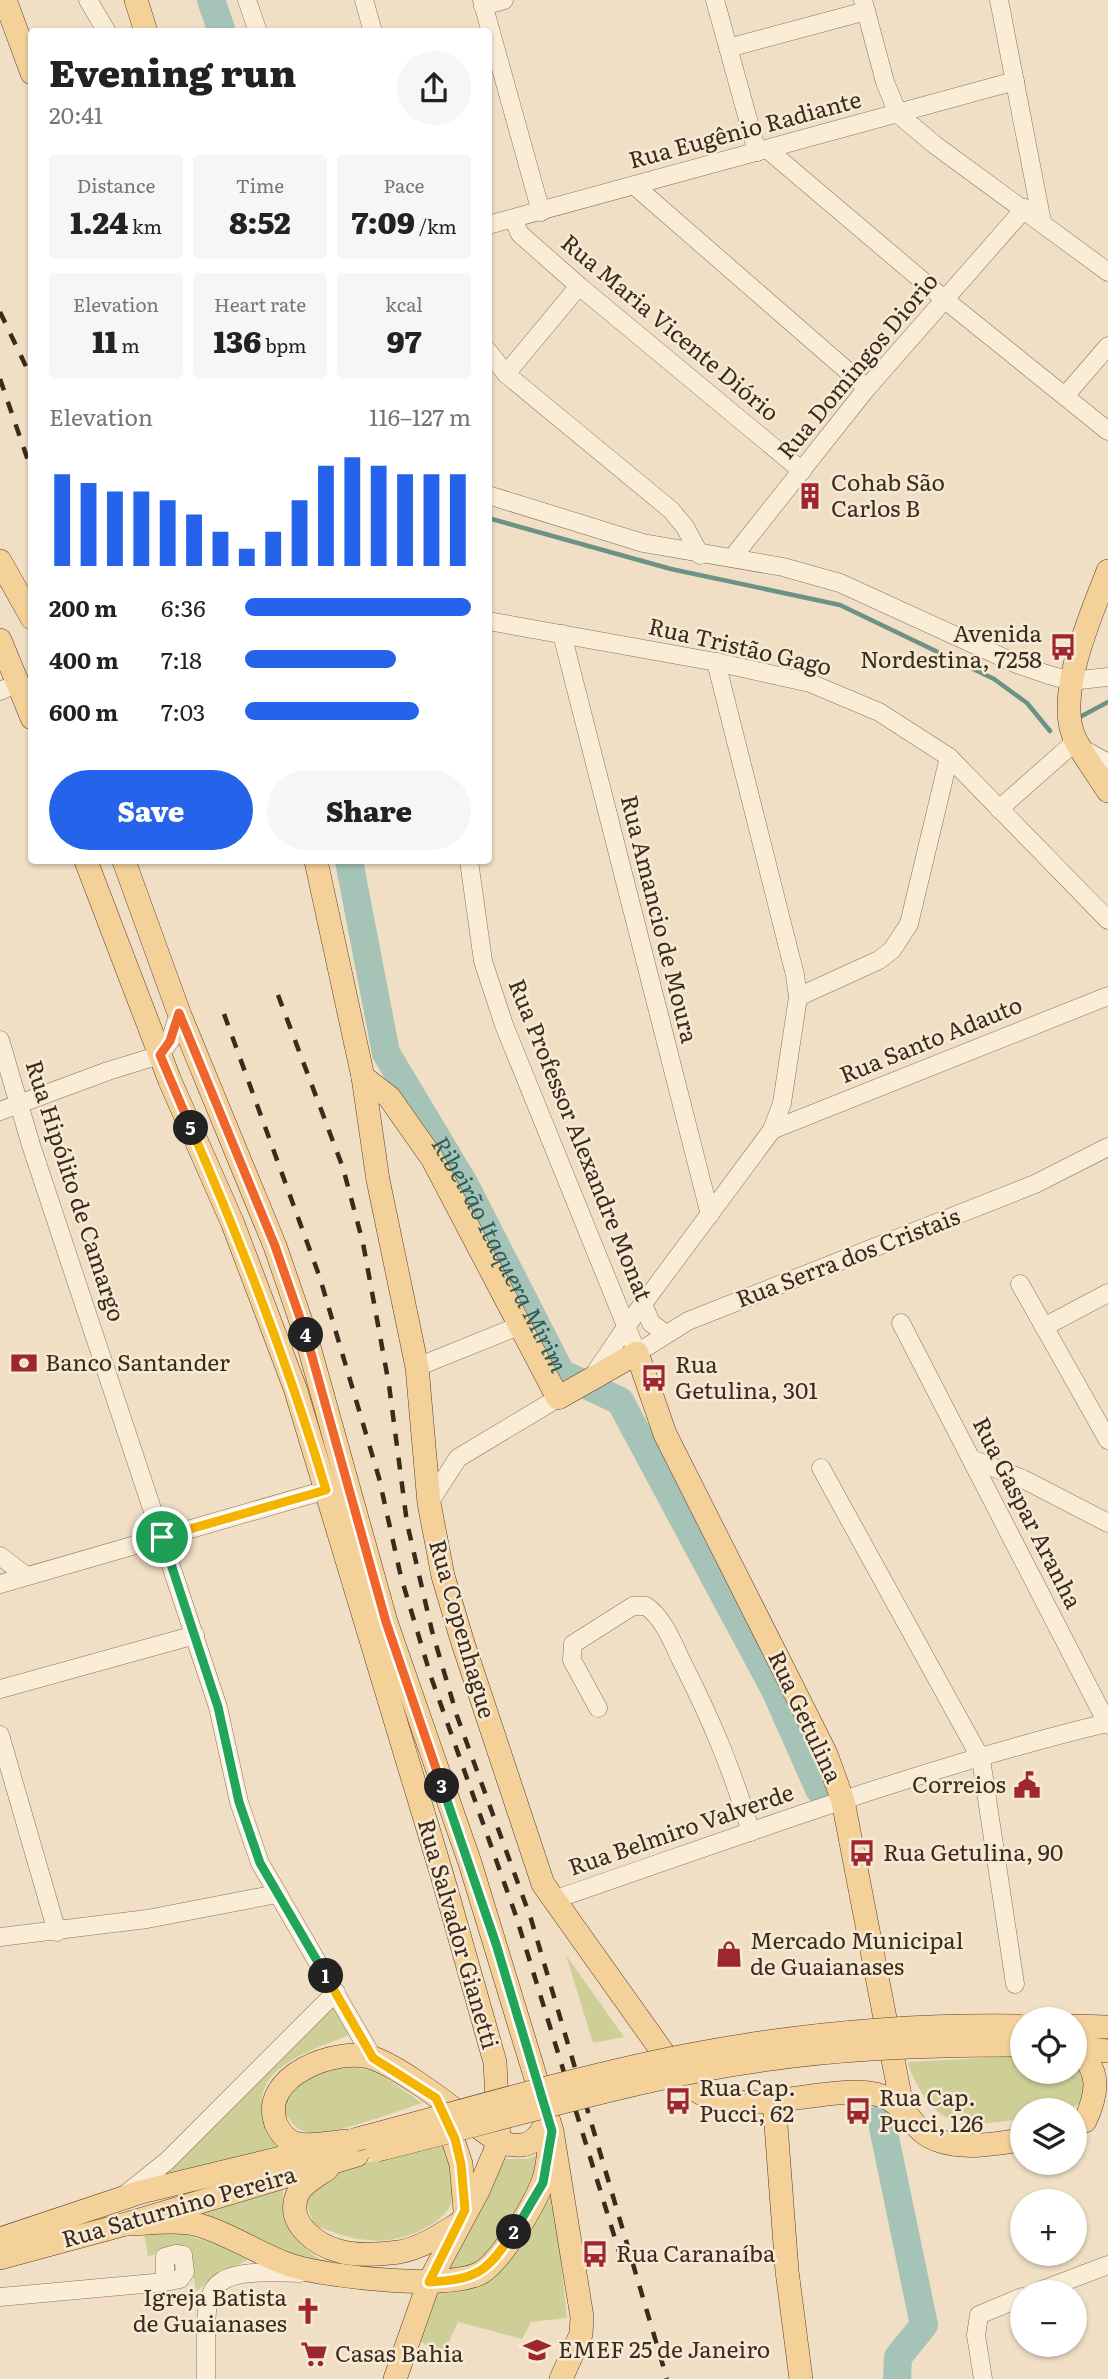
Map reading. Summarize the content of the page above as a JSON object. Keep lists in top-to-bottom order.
{
  "streets": {
    "main road": [
      "Rua Serra dos Cristais",
      "Rua Copenhague",
      "Rua Getulina",
      "Rua Salvador Gianetti",
      "Rua Saturnino Pereira"
    ],
    "street": [
      "Rua Eugênio Radiante",
      "Rua Maria Vicente Diório",
      "Rua Domingos Diorio",
      "Rua Tristão Gago",
      "Rua Amancio de Moura",
      "Rua Santo Adauto",
      "Rua Professor Alexandre Monat",
      "Rua Hipólito de Camargo",
      "Rua Gaspar Aranha",
      "Rua Belmiro Valverde"
    ]
  },
  "crossings": [
    ["Rua Eugênio Radiante", "Rua Maria Vicente Diório"],
    ["Rua Maria Vicente Diório", "Rua Domingos Diorio"],
    ["Rua Tristão Gago", "Rua Amancio de Moura"],
    ["Rua Professor Alexandre Monat", "Rua Serra dos Cristais"],
    ["Rua Professor Alexandre Monat", "Rua Getulina"],
    ["Rua Hipólito de Camargo", "Rua Saturnino Pereira"],
    ["Rua Serra dos Cristais", "Rua Getulina"],
    ["Rua Gaspar Aranha", "Rua Belmiro Valverde"],
    ["Rua Copenhague", "Rua Belmiro Valverde"],
    ["Rua Getulina", "Rua Belmiro Valverde"]
  ],
  "water": ["Ribeirão Itaquera Mirim"],
  "places": {
    "building": ["Cohab São Carlos B"],
    "bus stop": [
      "Avenida Nordestina, 7258",
      "Rua Getulina, 301",
      "Rua Getulina, 90",
      "Rua Cap. Pucci, 62",
      "Rua Cap. Pucci, 126",
      "Rua Caranaíba"
    ],
    "bank": ["Banco Santander"],
    "public building": ["Correios"],
    "shop": ["Mercado Municipal de Guaianases"],
    "church": ["Igreja Batista de Guaianases"],
    "school or university": ["EMEF 25 de Janeiro"],
    "supermarket": ["Casas Bahia"]
  },
  "page": {
    "heading": ["Evening run", "20:41"],
    "stats": [
      ["Distance", "1.24 km"],
      ["Time", "8:52"],
      ["Pace", "7:09 /km"],
      ["Elevation", "11 m"],
      ["Heart rate", "136 bpm"],
      ["kcal", "97"]
    ],
    "chart": ["Elevation", "116–127 m"],
    "list": [
      {
        "name": "200 m",
        "note": "6:36"
      },
      {
        "name": "400 m",
        "note": "7:18"
      },
      {
        "name": "600 m",
        "note": "7:03"
      }
    ],
    "buttons": ["Save", "Share"],
    "pins": [
      "5",
      "4",
      "3",
      "1",
      "2"
    ],
    "map_buttons": ["+", "−"]
  }
}
